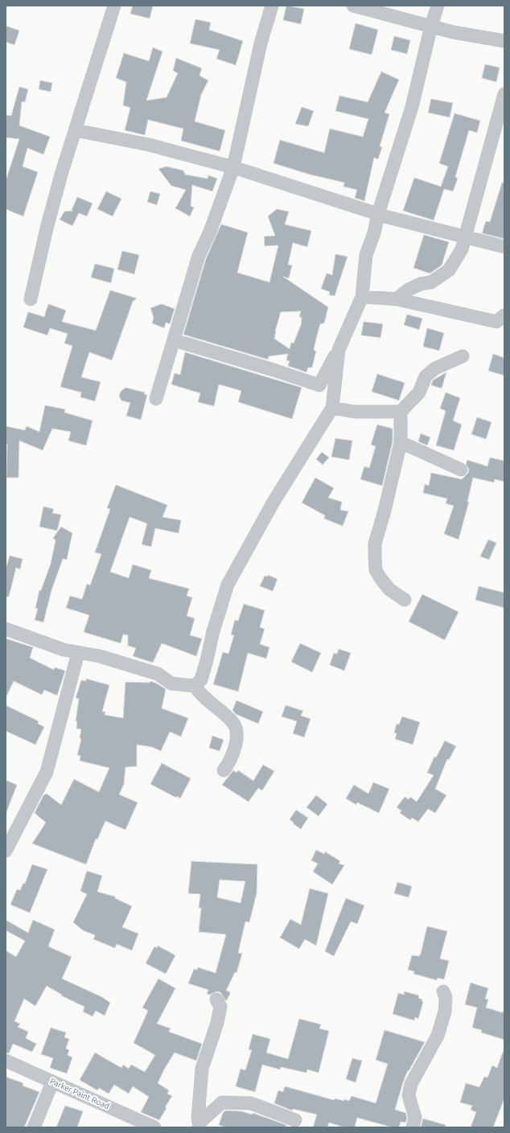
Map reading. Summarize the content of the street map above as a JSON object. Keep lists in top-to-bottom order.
{
  "streets": {
    "street": ["Parker Paint Road"]
  }
}
